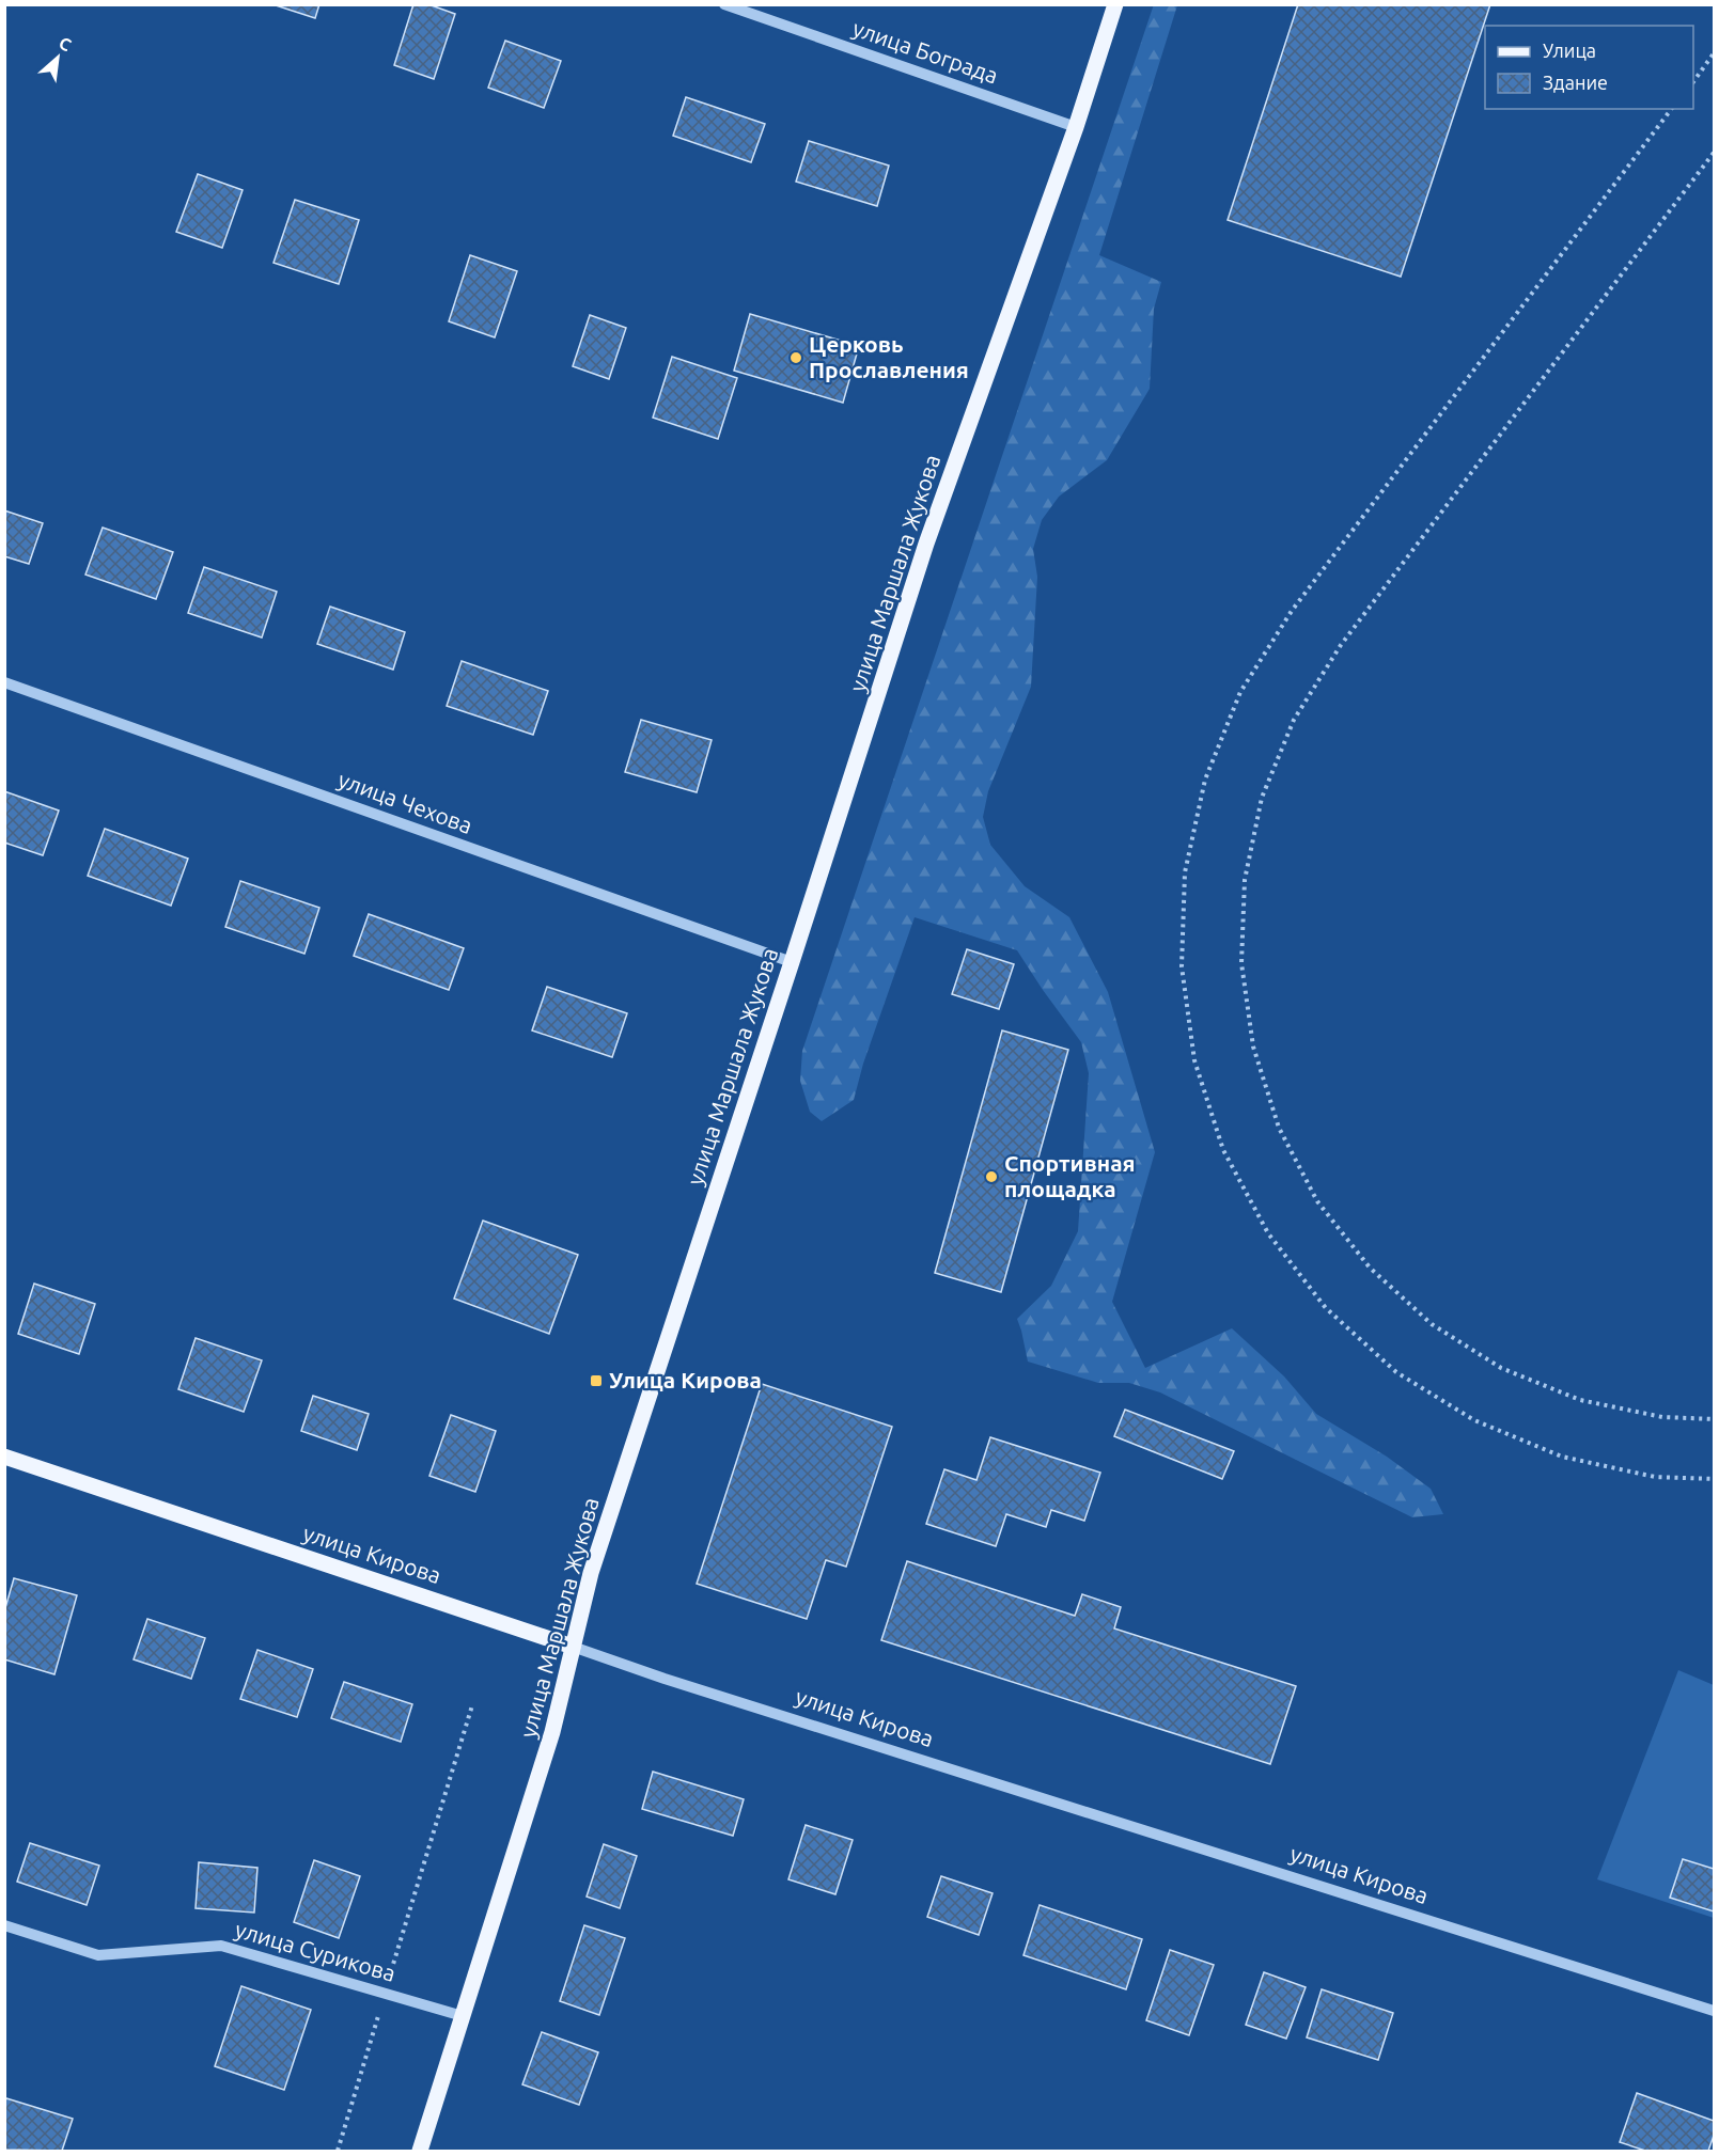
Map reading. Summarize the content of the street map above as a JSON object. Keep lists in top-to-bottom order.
{
  "streets": {
    "main road": ["улица Маршала Жукова", "улица Кирова"],
    "street": ["улица Бограда", "улица Чехова", "улица Сурикова"]
  },
  "crossings": [
    ["улица Бограда", "улица Маршала Жукова"],
    ["улица Маршала Жукова", "улица Чехова"],
    ["улица Маршала Жукова", "улица Кирова"],
    ["улица Маршала Жукова", "улица Сурикова"]
  ],
  "places": {
    "other": ["Церковь Прославления", "Спортивная площадка"],
    "transit": ["Улица Кирова"]
  },
  "legend": ["Улица", "Здание"],
  "north": "top right"
}
